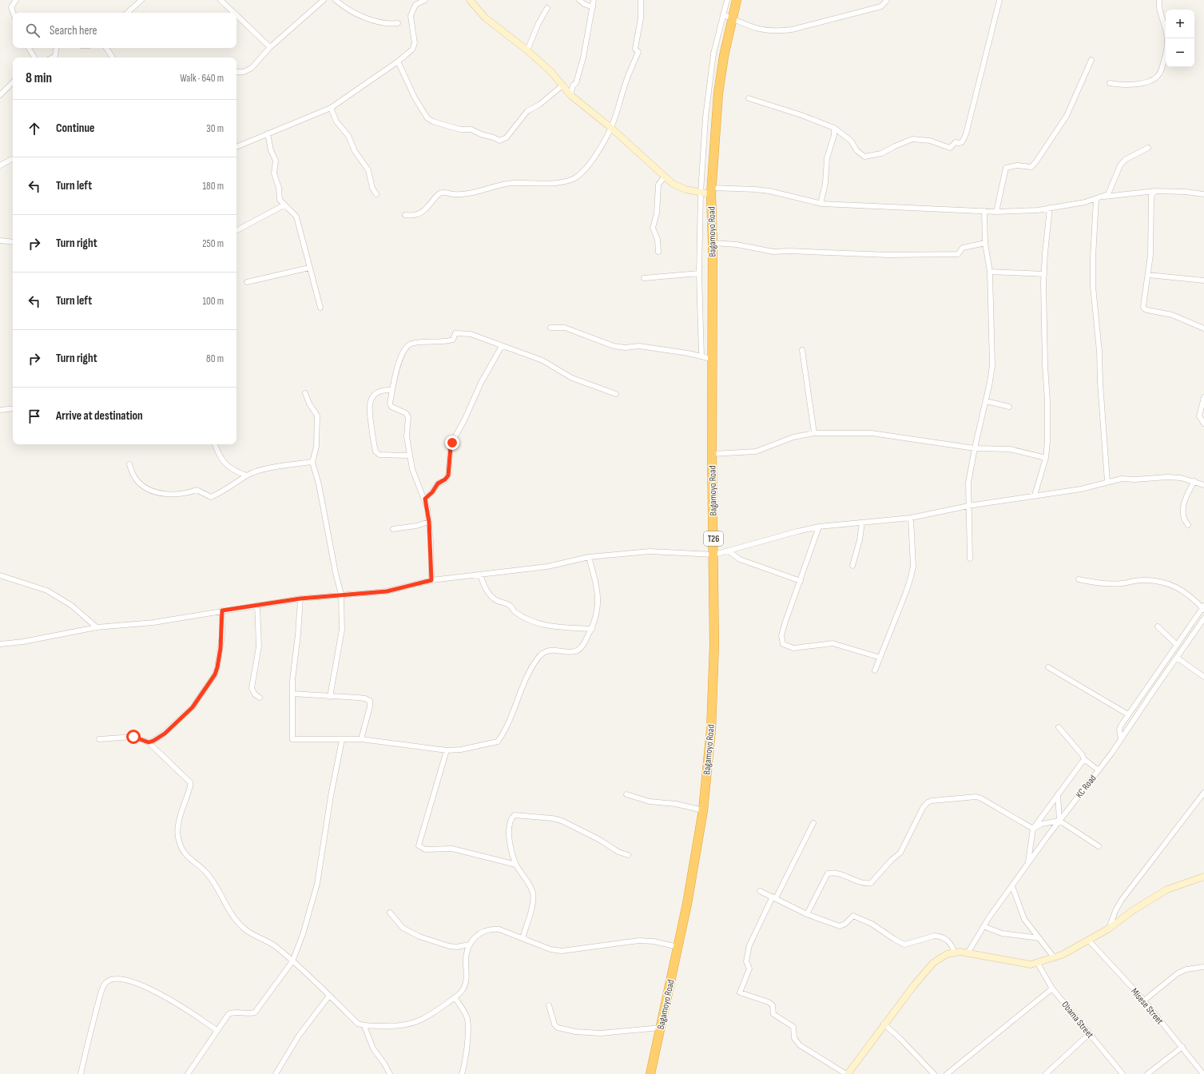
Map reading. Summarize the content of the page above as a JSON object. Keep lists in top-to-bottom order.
{
  "streets": {
    "highway": ["Bagamoyo Road", "T26"],
    "street": ["KC Road", "Misese Street", "Obama Street"]
  },
  "page": {
    "map_buttons": ["+", "−"],
    "search": "Search here",
    "heading": ["8 min", "Walk · 640 m"],
    "list": [
      ["Continue", "30 m"],
      ["Turn left", "180 m"],
      ["Turn right", "250 m"],
      ["Turn left", "100 m"],
      ["Turn right", "80 m"],
      "Arrive at destination"
    ]
  }
}
